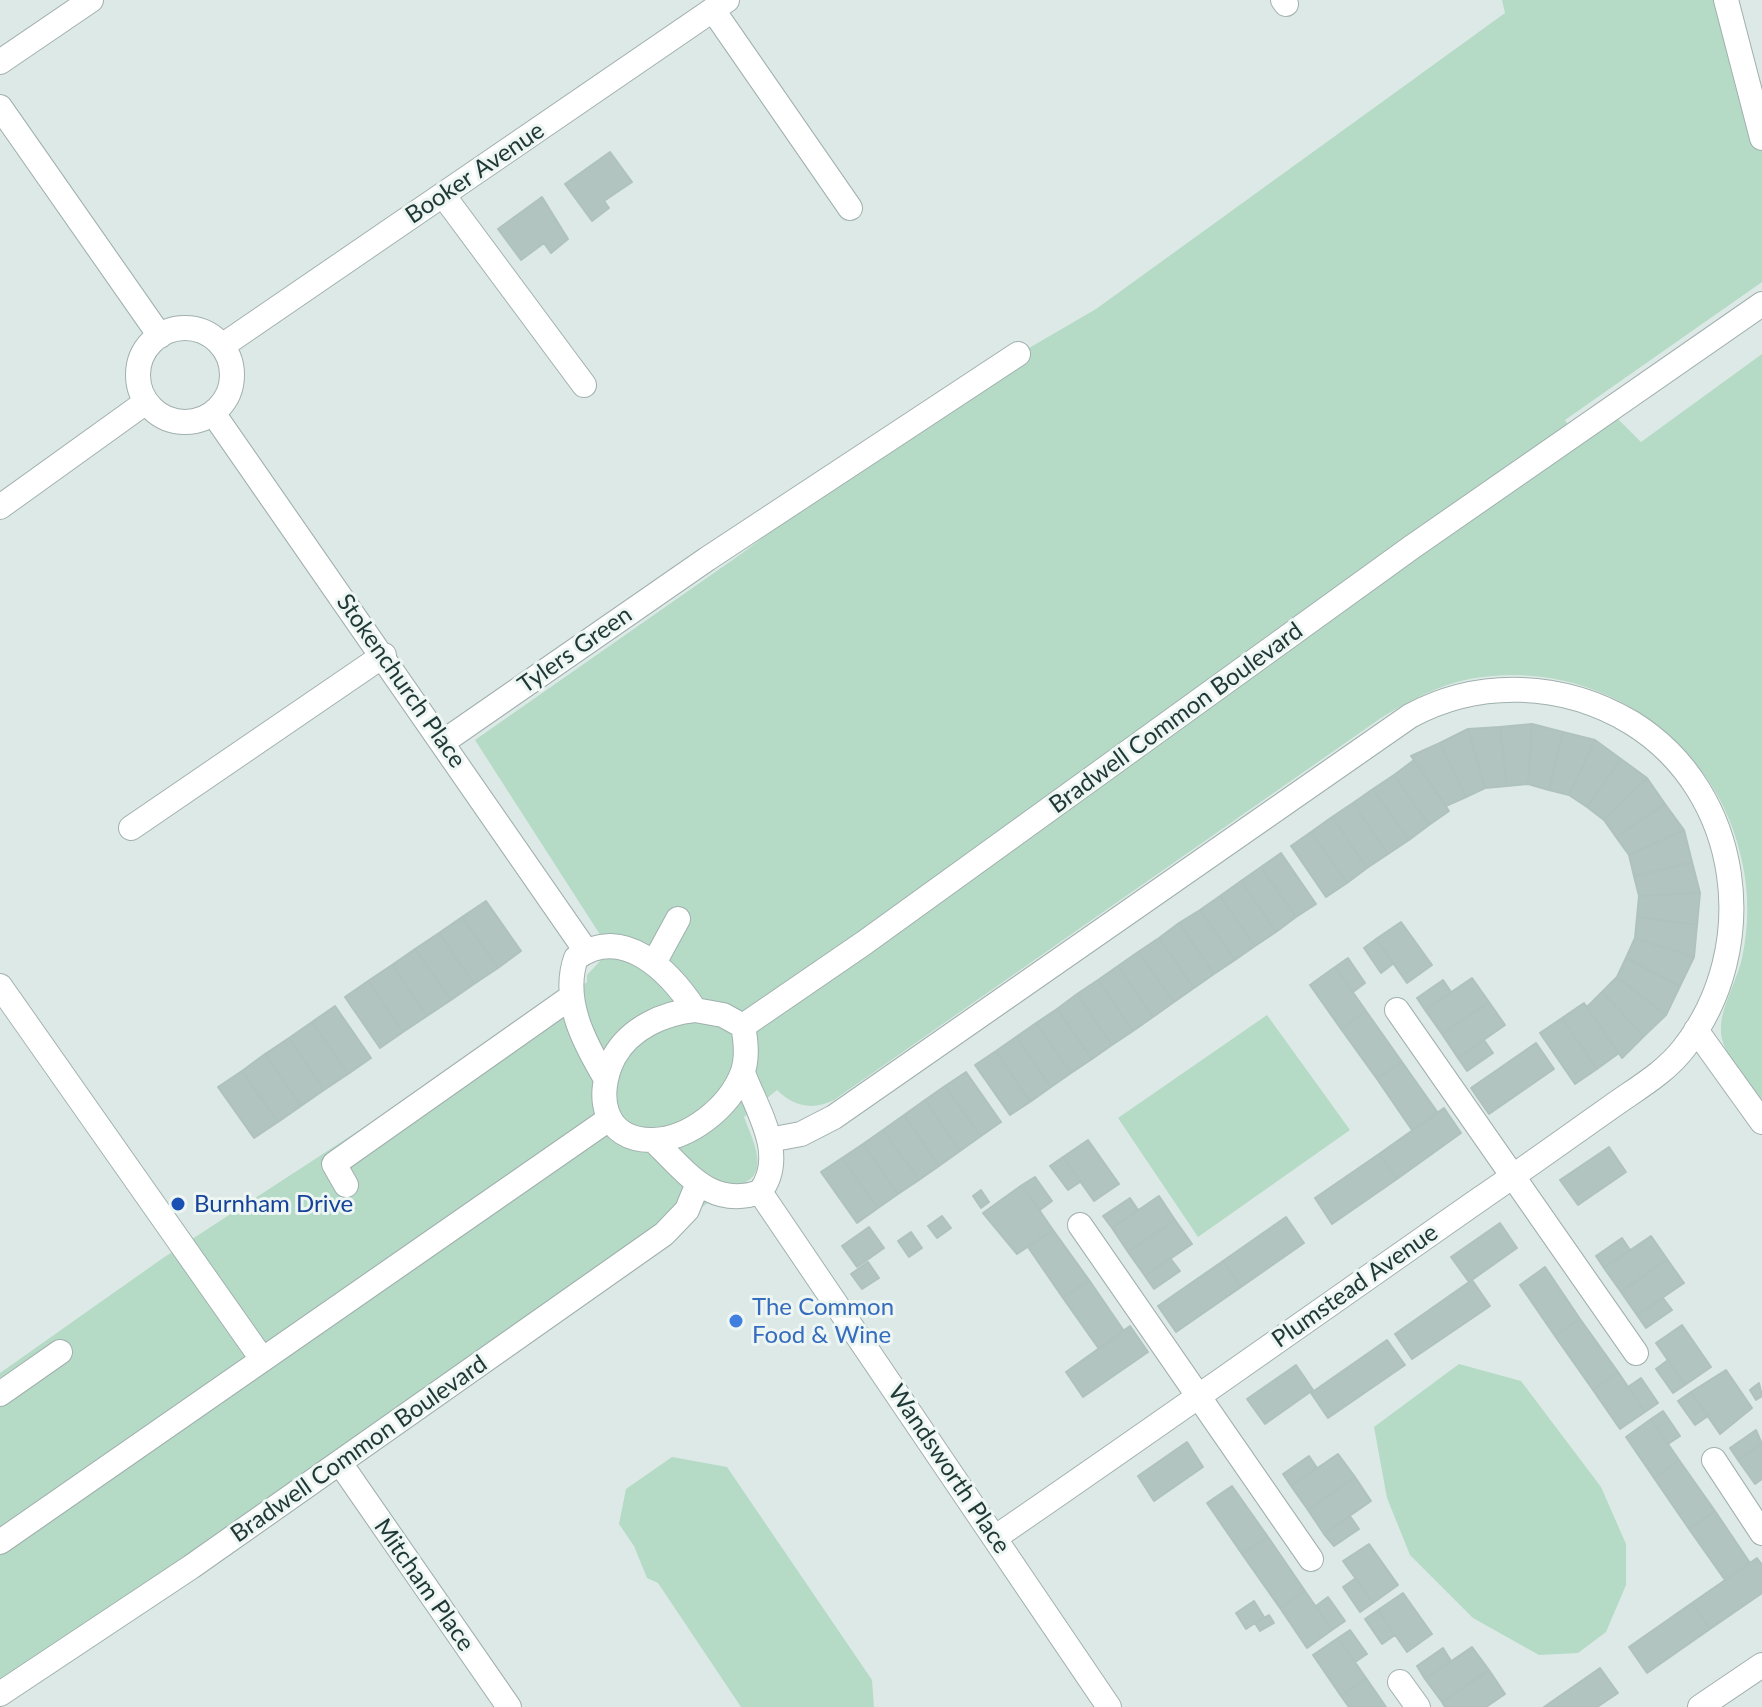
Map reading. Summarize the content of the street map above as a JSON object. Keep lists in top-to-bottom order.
{
  "streets": {
    "street": [
      "Booker Avenue",
      "Tylers Green",
      "Stokenchurch Place",
      "Bradwell Common Boulevard",
      "Plumstead Avenue",
      "Wandsworth Place",
      "Mitcham Place"
    ]
  },
  "crossings": [
    ["Booker Avenue", "Stokenchurch Place"],
    ["Tylers Green", "Stokenchurch Place"],
    ["Bradwell Common Boulevard", "Mitcham Place"],
    ["Plumstead Avenue", "Wandsworth Place"]
  ],
  "places": ["Burnham Drive", "The Common Food & Wine"]
}
